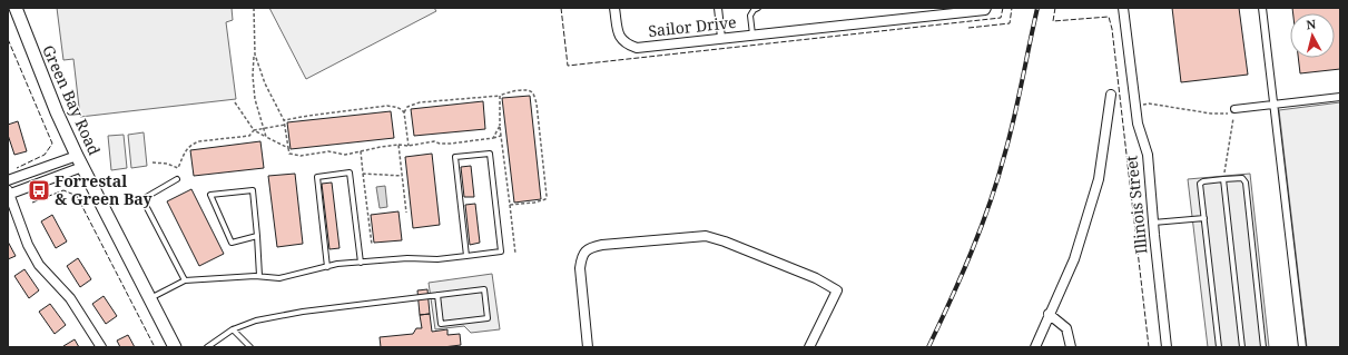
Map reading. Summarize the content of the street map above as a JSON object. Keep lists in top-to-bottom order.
{
  "streets": {
    "main road": ["Green Bay Road"],
    "street": ["Sailor Drive", "Illinois Street"]
  },
  "places": {
    "bus stop": ["Forrestal & Green Bay"]
  },
  "north": "top"
}
